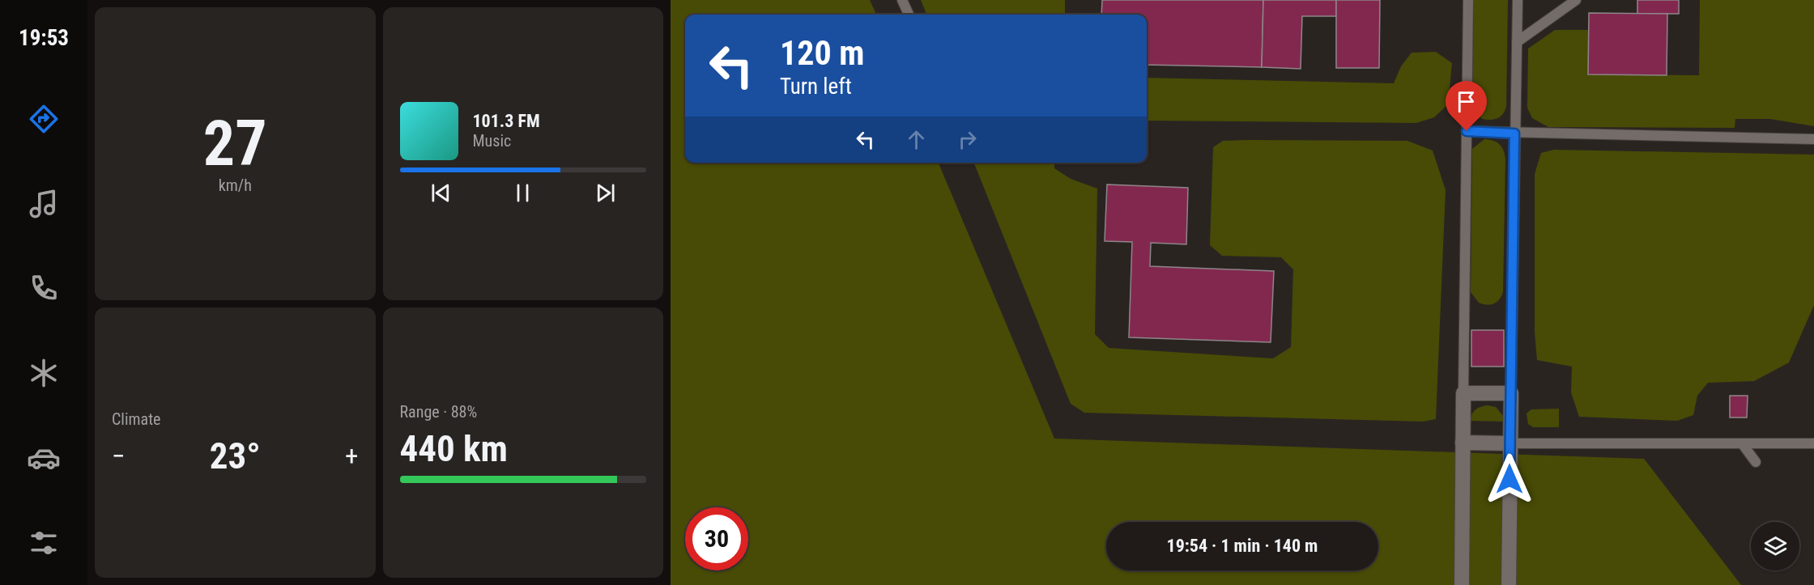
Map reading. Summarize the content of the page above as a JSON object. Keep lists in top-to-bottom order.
{
  "page": {
    "tabs": "19:53",
    "tile": [
      ["27", "km/h"],
      "Climate",
      ["Range · 88%", "440 km"]
    ],
    "turn": ["120 m", "Turn left"],
    "song": ["101.3 FM", "Music"],
    "heat": ["−", "23°", "+"],
    "limit": "30",
    "trip": "19:54 · 1 min · 140 m"
  }
}
